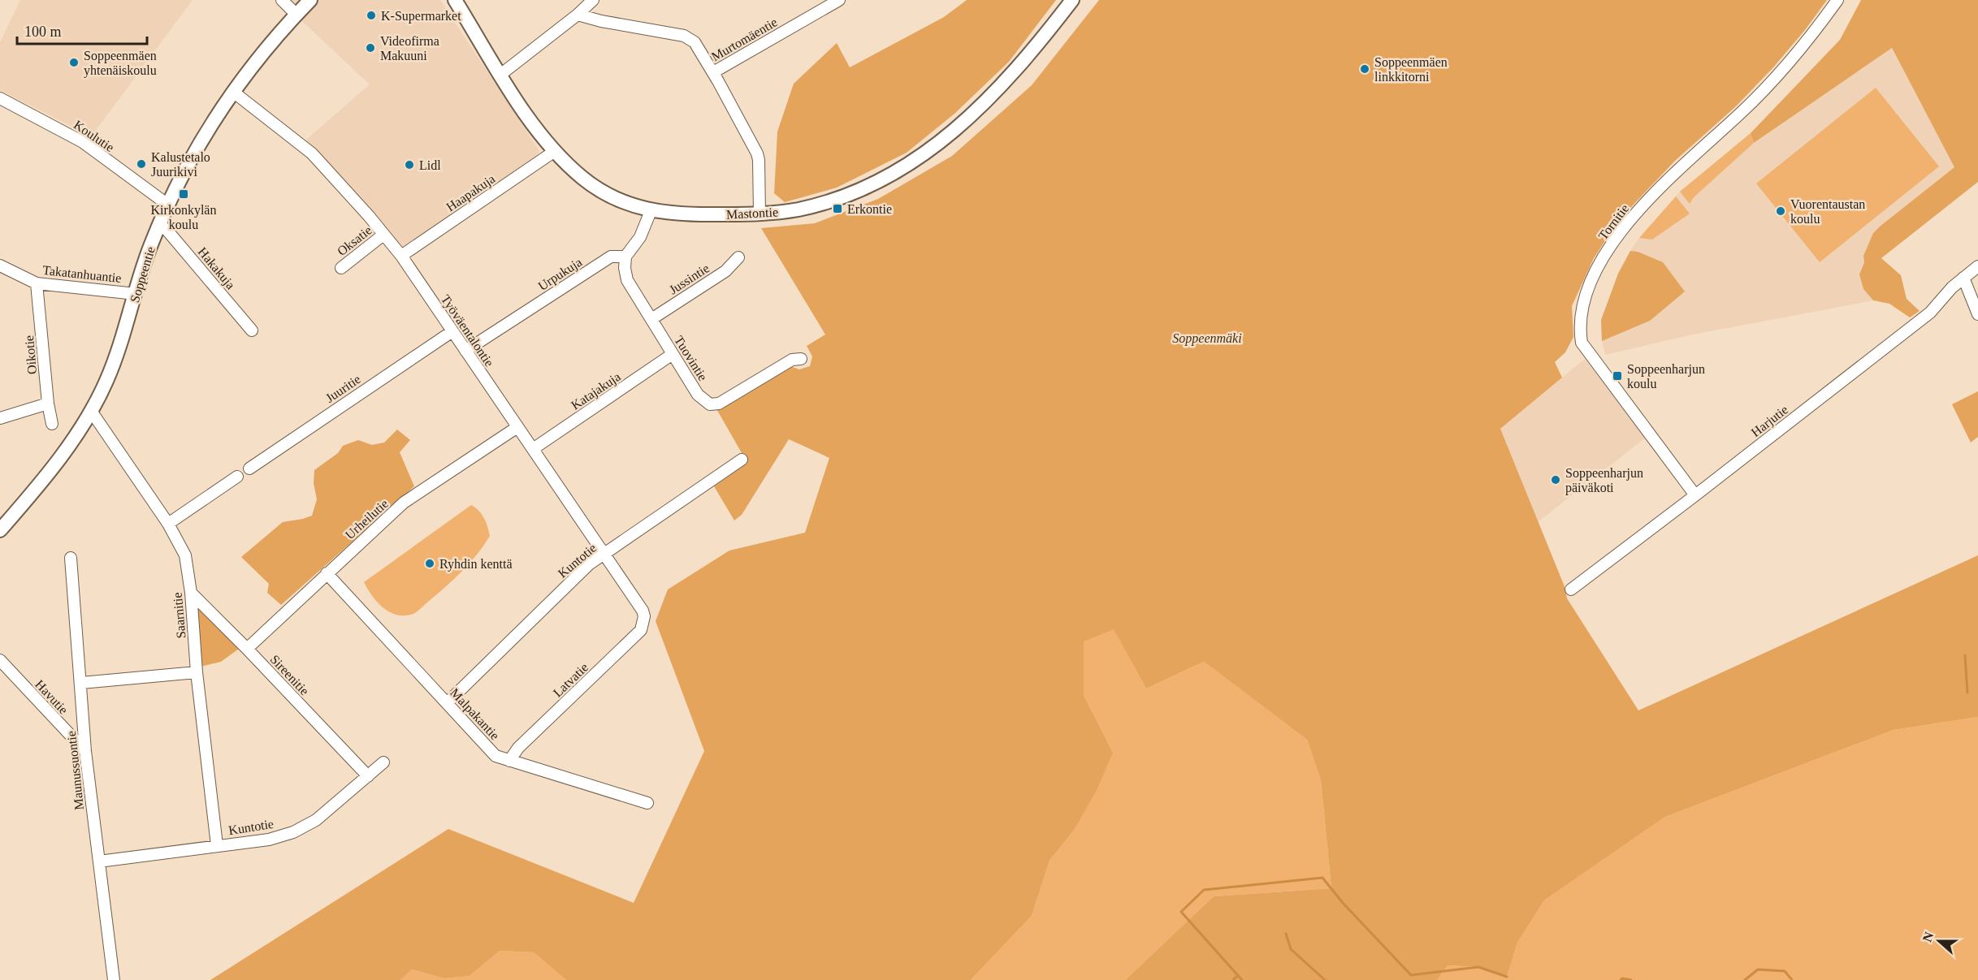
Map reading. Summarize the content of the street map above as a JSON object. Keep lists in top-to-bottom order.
{
  "streets": {
    "main road": ["Mastontie", "Soppeentie"],
    "street": [
      "Murtomäentie",
      "Koulutie",
      "Haapakuja",
      "Tornitie",
      "Oksatie",
      "Hakakuja",
      "Takatanhuantie",
      "Urpukuja",
      "Jussintie",
      "Työväentalontie",
      "Oikotie",
      "Tuovintie",
      "Juuritie",
      "Katajakuja",
      "Harjutie",
      "Urheilutie",
      "Kuntotie",
      "Saarnitie",
      "Sireenitie",
      "Latvatie",
      "Havutie",
      "Malpakantie",
      "Maunussuontie"
    ]
  },
  "crossings": [
    ["Koulutie", "Soppeentie"],
    ["Haapakuja", "Mastontie"],
    ["Haapakuja", "Työväentalontie"],
    ["Tornitie", "Harjutie"],
    ["Oksatie", "Työväentalontie"],
    ["Hakakuja", "Soppeentie"],
    ["Takatanhuantie", "Soppeentie"],
    ["Takatanhuantie", "Oikotie"],
    ["Urpukuja", "Työväentalontie"],
    ["Urpukuja", "Tuovintie"],
    ["Soppeentie", "Työväentalontie"],
    ["Soppeentie", "Saarnitie"],
    ["Jussintie", "Tuovintie"],
    ["Työväentalontie", "Juuritie"],
    ["Työväentalontie", "Katajakuja"],
    ["Työväentalontie", "Urheilutie"],
    ["Työväentalontie", "Kuntotie"],
    ["Työväentalontie", "Latvatie"],
    ["Tuovintie", "Katajakuja"],
    ["Urheilutie", "Sireenitie"],
    ["Urheilutie", "Malpakantie"],
    ["Kuntotie", "Saarnitie"],
    ["Kuntotie", "Sireenitie"],
    ["Kuntotie", "Malpakantie"],
    ["Kuntotie", "Maunussuontie"],
    ["Saarnitie", "Sireenitie"],
    ["Latvatie", "Malpakantie"],
    ["Havutie", "Maunussuontie"]
  ],
  "parks": ["Soppeenmäki"],
  "places": {
    "other": [
      "K-Supermarket",
      "Videofirma Makuuni",
      "Soppeenmäen yhtenäiskoulu",
      "Soppeenmäen linkkitorni",
      "Kalustetalo Juurikivi",
      "Lidl",
      "Vuorentaustan koulu",
      "Soppeenharjun päiväkoti",
      "Ryhdin kenttä"
    ],
    "transit": ["Kirkonkylän koulu", "Erkontie", "Soppeenharjun koulu"]
  },
  "scale_bar": "100 m",
  "north": "left"
}
